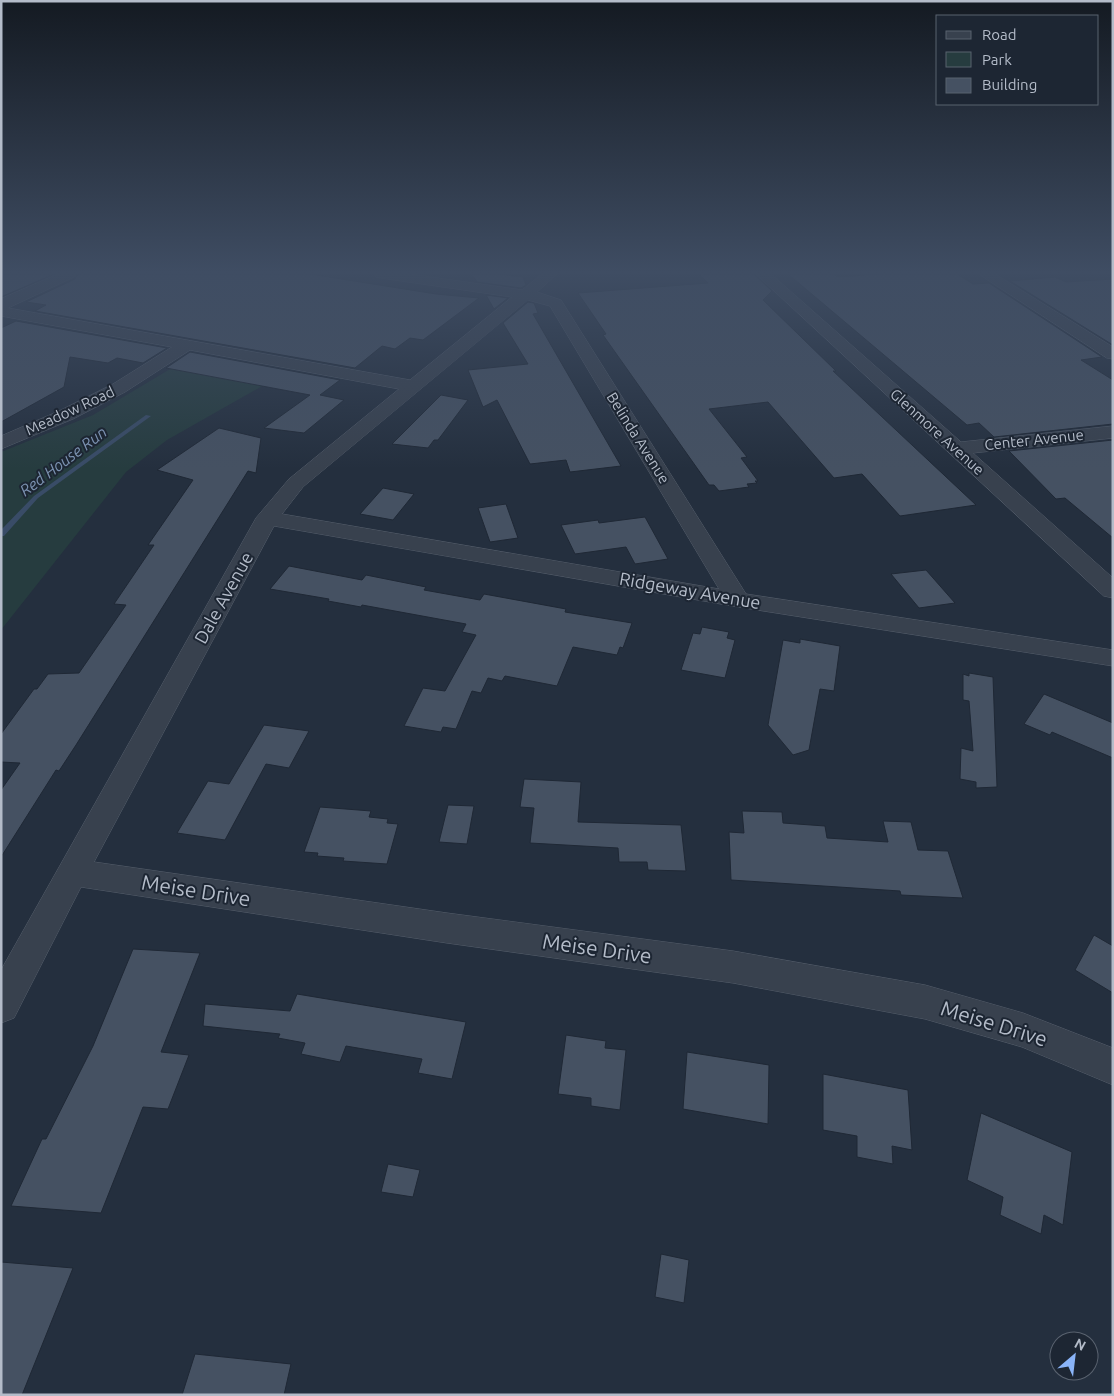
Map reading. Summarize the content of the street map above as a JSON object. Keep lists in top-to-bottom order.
{
  "streets": {
    "street": [
      "Meadow Road",
      "Glenmore Avenue",
      "Belinda Avenue",
      "Center Avenue",
      "Ridgeway Avenue",
      "Dale Avenue",
      "Meise Drive"
    ]
  },
  "crossings": [
    ["Glenmore Avenue", "Center Avenue"],
    ["Belinda Avenue", "Ridgeway Avenue"],
    ["Ridgeway Avenue", "Dale Avenue"],
    ["Dale Avenue", "Meise Drive"]
  ],
  "water": ["Red House Run"],
  "legend": ["Road", "Park", "Building"],
  "north": "top right"
}
